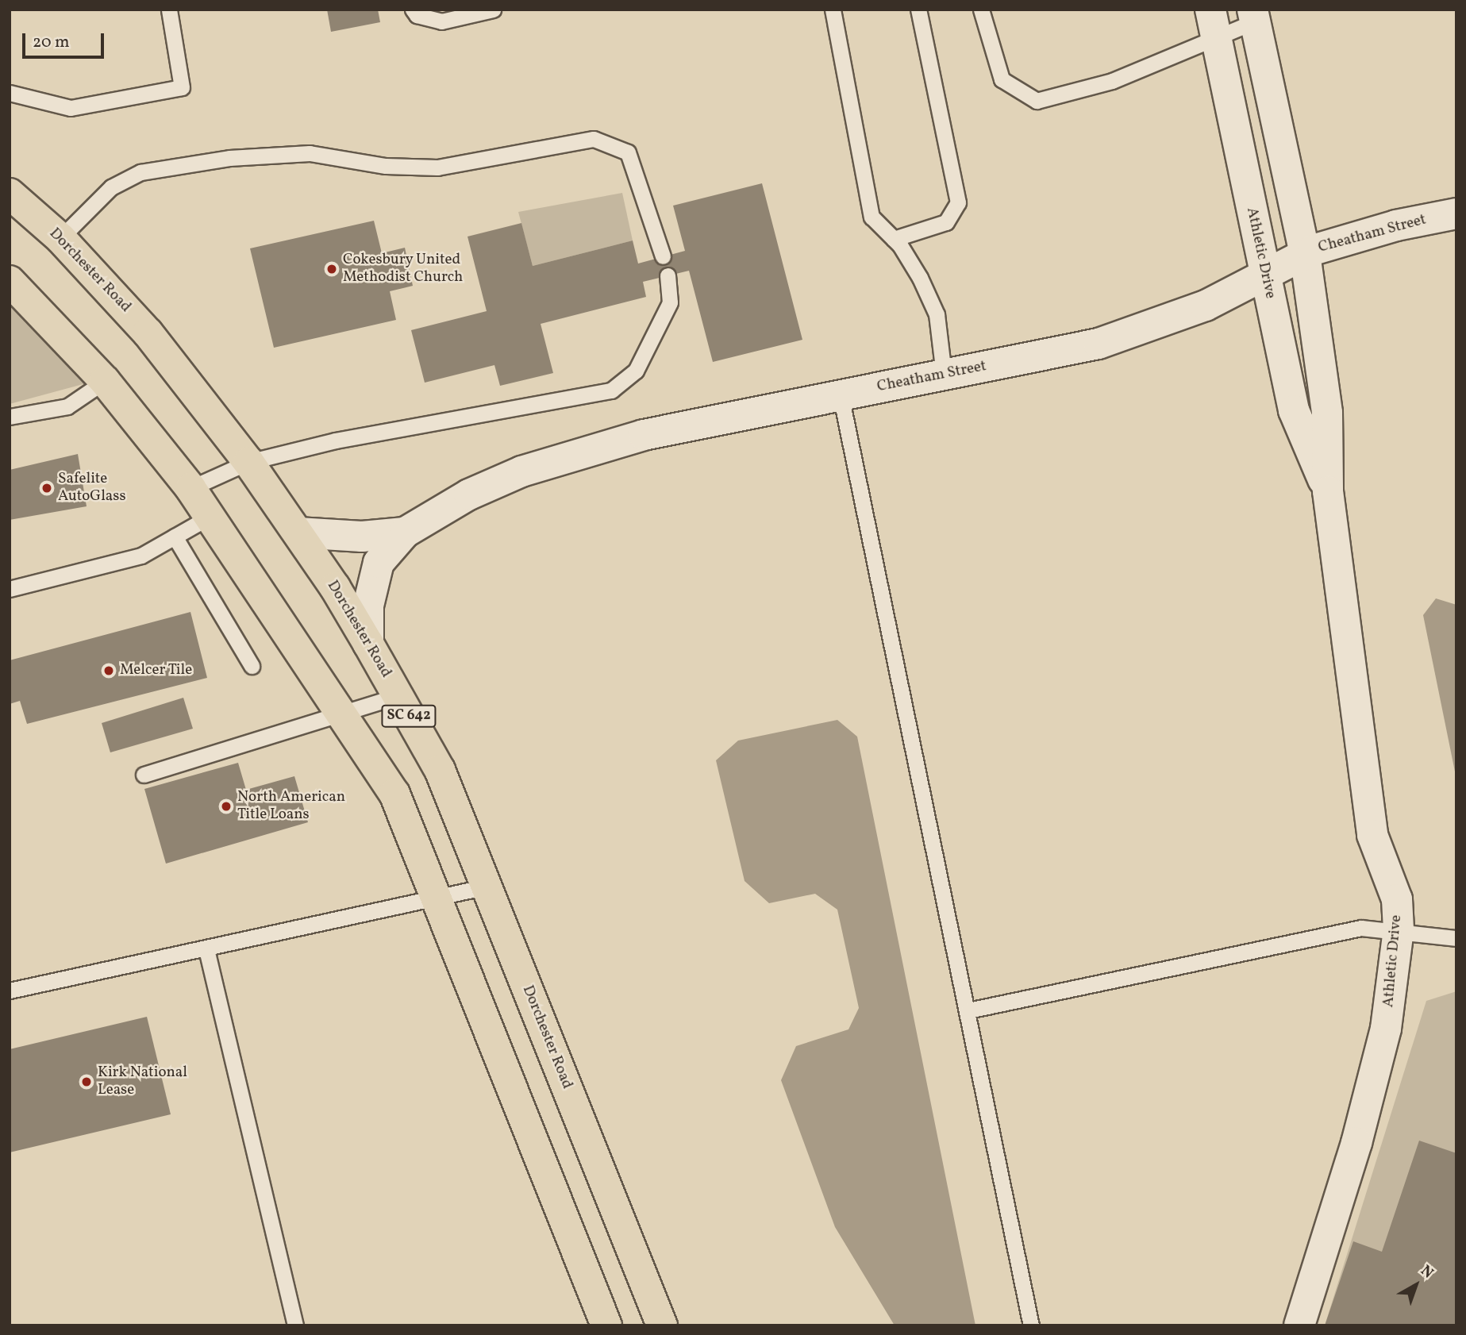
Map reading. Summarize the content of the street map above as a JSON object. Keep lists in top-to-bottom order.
{
  "streets": {
    "main road": ["Dorchester Road", "SC 642"],
    "street": ["Cheatham Street", "Athletic Drive"]
  },
  "crossings": [
    ["Cheatham Street", "Athletic Drive"],
    ["Cheatham Street", "Dorchester Road"]
  ],
  "places": [
    "Cokesbury United Methodist Church",
    "Safelite AutoGlass",
    "Melcer Tile",
    "North American Title Loans",
    "Kirk National Lease"
  ],
  "scale_bar": "20 m",
  "north": "top right"
}
